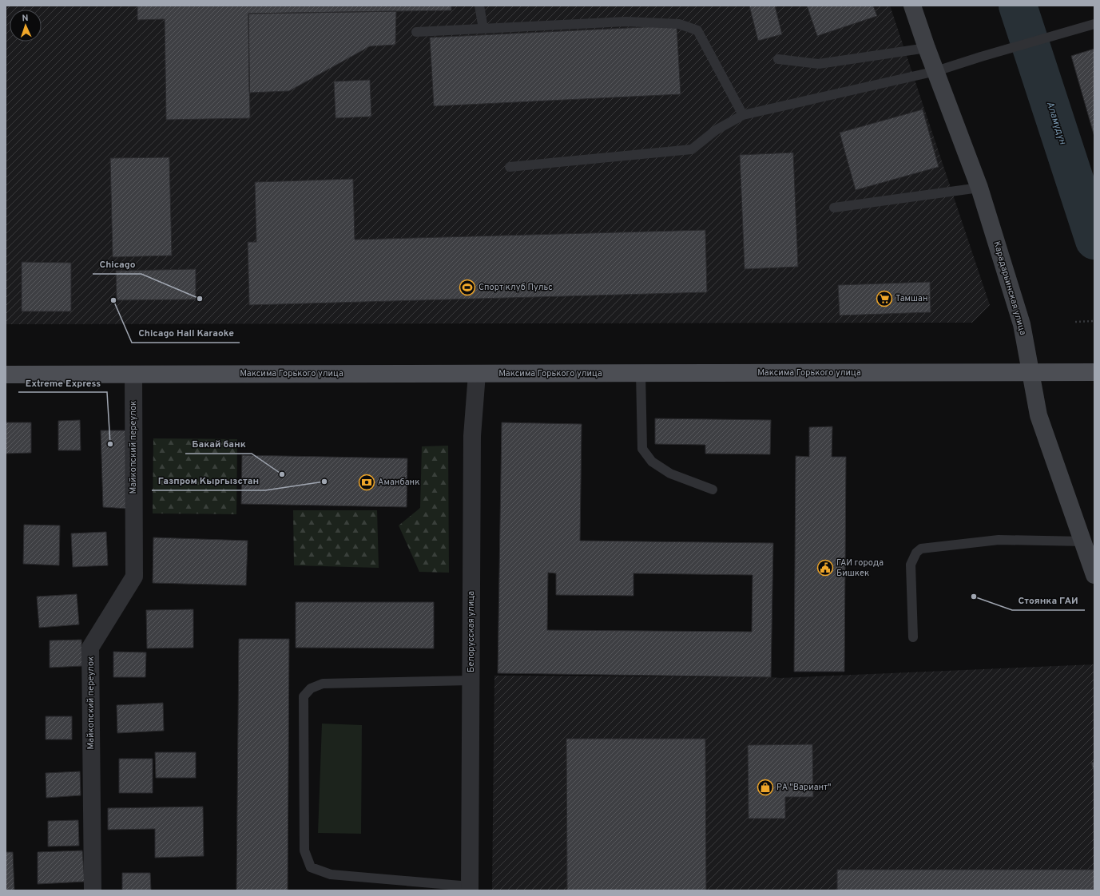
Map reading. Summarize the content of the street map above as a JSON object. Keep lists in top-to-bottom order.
{
  "streets": {
    "main road": ["Максима Горького улица"],
    "street": ["Карадарьинская улица", "Майкопский переулок", "Белорусская улица"]
  },
  "crossings": [
    ["Карадарьинская улица", "Максима Горького улица"],
    ["Максима Горького улица", "Майкопский переулок"],
    ["Максима Горького улица", "Белорусская улица"]
  ],
  "water": ["Аламүдүн"],
  "places": {
    "sports": ["Спорт клуб Пульс"],
    "other": [
      "Chicago",
      "Chicago Hall Karaoke",
      "Extreme Express",
      "Бакай банк",
      "Газпром Кыргызстан",
      "Стоянка ГАИ"
    ],
    "supermarket": ["Тамшан"],
    "bank": ["Аманбанк"],
    "public building": ["ГАИ города Бишкек"],
    "shop": ["РА \"Вариант\""]
  },
  "north": "top"
}
